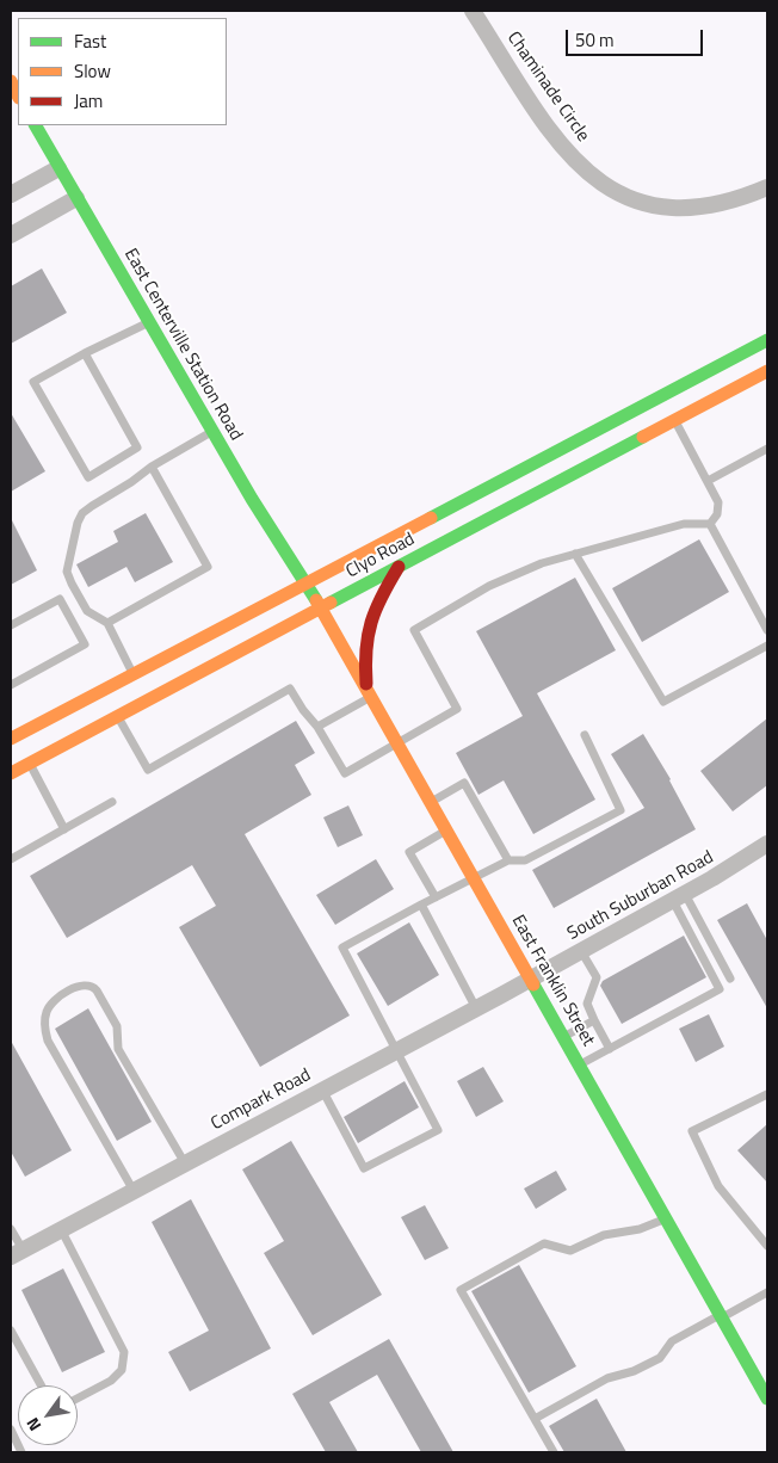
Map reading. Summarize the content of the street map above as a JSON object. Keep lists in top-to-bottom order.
{
  "streets": {
    "street": [
      "Chaminade Circle",
      "East Centerville Station Road",
      "Clyo Road",
      "South Suburban Road",
      "East Franklin Street",
      "Compark Road"
    ]
  },
  "crossings": [
    ["East Centerville Station Road", "Clyo Road"],
    ["East Centerville Station Road", "East Franklin Street"],
    ["Clyo Road", "East Franklin Street"],
    ["South Suburban Road", "East Franklin Street"],
    ["South Suburban Road", "Compark Road"],
    ["East Franklin Street", "Compark Road"]
  ],
  "legend": ["Fast", "Slow", "Jam"],
  "scale_bar": "50 m",
  "north": "bottom left"
}
